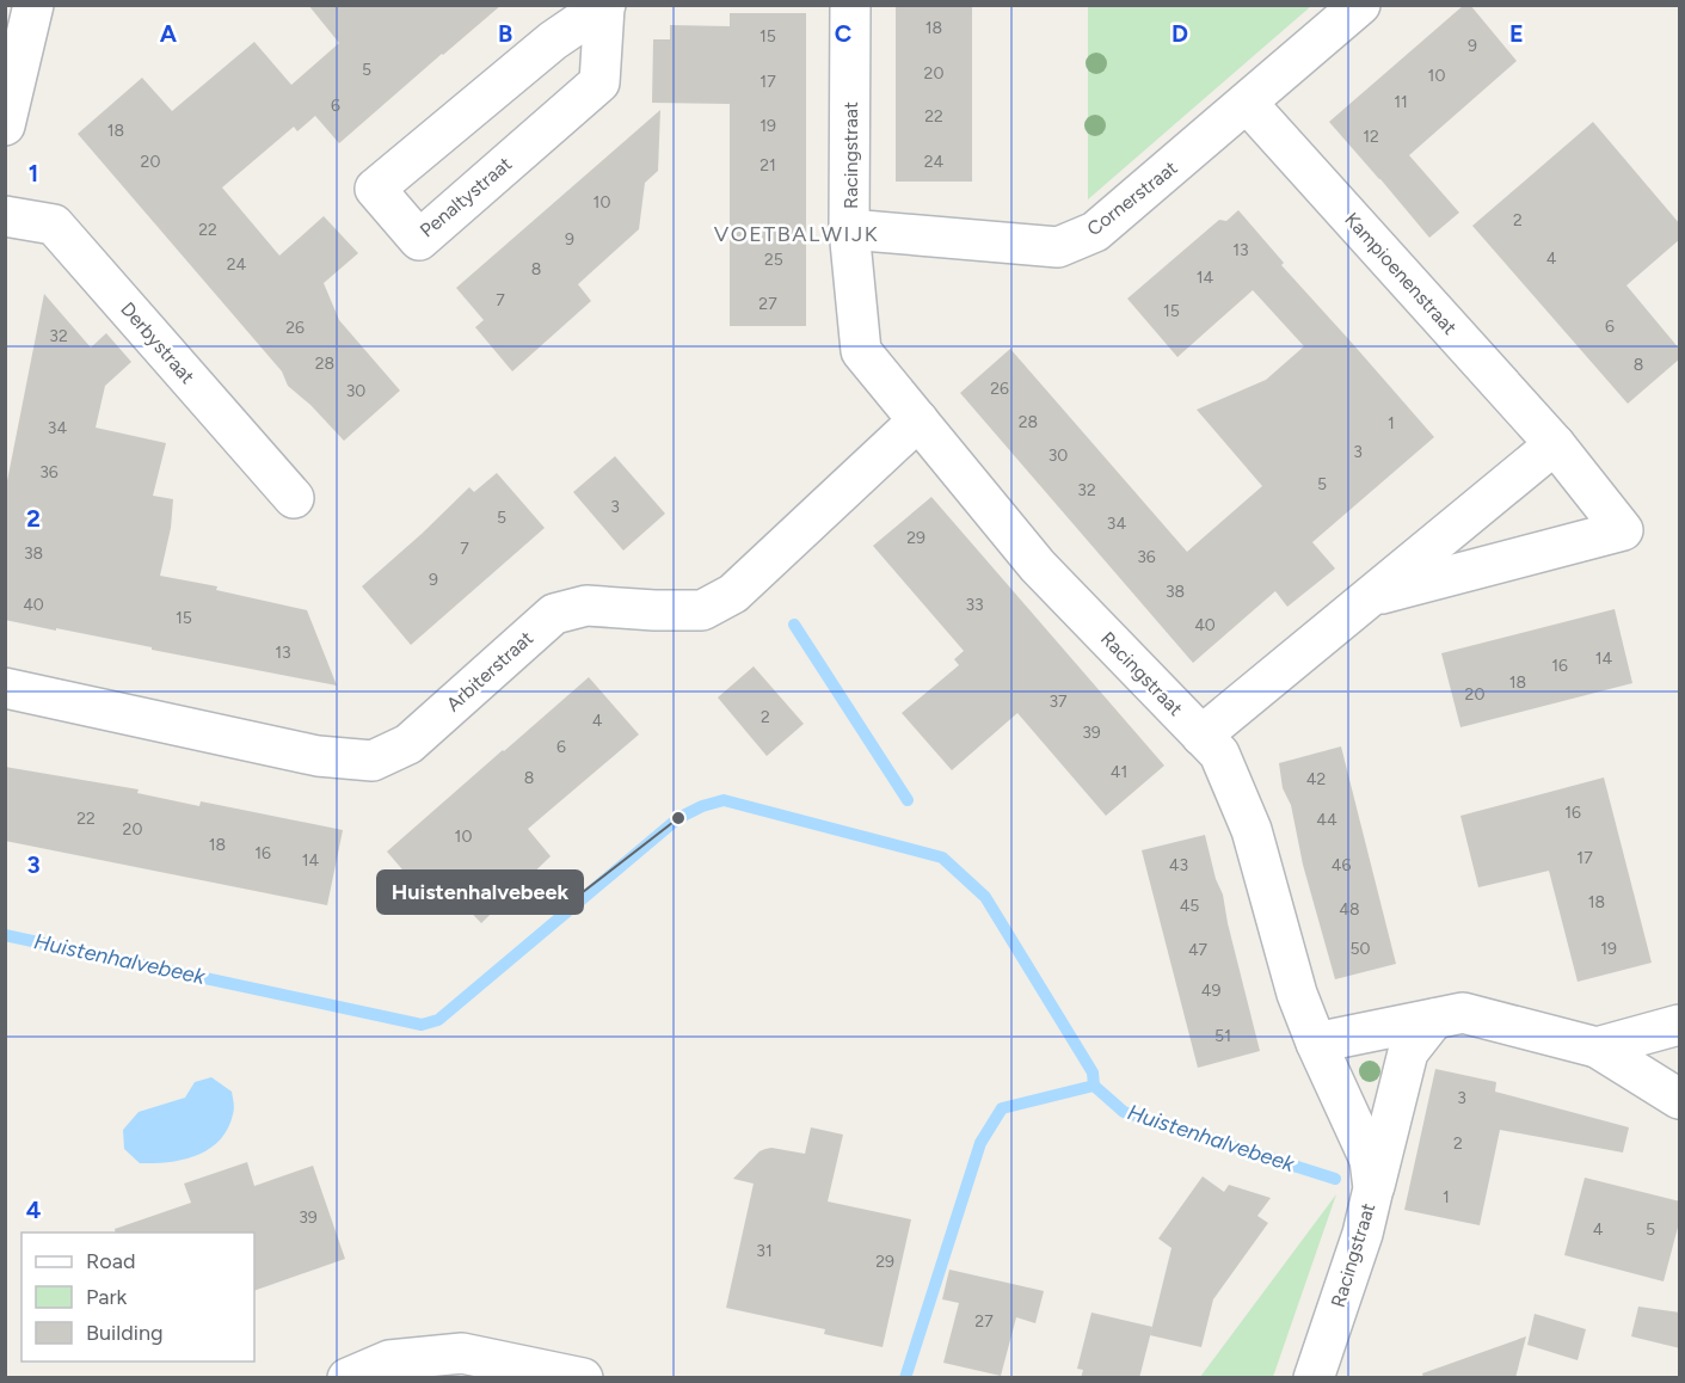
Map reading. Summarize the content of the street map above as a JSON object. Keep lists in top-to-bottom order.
{
  "streets": {
    "street": [
      "Racingstraat",
      "Penaltystraat",
      "Cornerstraat",
      "Kampioenenstraat",
      "Derbystraat",
      "Arbiterstraat"
    ]
  },
  "crossings": [
    ["Racingstraat", "Cornerstraat"],
    ["Racingstraat", "Kampioenenstraat"],
    ["Racingstraat", "Arbiterstraat"],
    ["Cornerstraat", "Kampioenenstraat"]
  ],
  "districts": ["VOETBALWIJK"],
  "water": ["Huistenhalvebeek"],
  "places": ["Huistenhalvebeek"],
  "house_numbers": [
    "18",
    "15",
    "9",
    "5",
    "20",
    "10",
    "17",
    "11",
    "6",
    "22",
    "19",
    "18",
    "12",
    "20",
    "24",
    "21",
    "10",
    "2",
    "22",
    "9",
    "13",
    "4",
    "25",
    "24",
    "8",
    "14",
    "7",
    "27",
    "15",
    "6",
    "26",
    "32",
    "28",
    "8",
    "26",
    "30",
    "28",
    "1",
    "34",
    "3",
    "30",
    "36",
    "5",
    "32",
    "3",
    "5",
    "34",
    "29",
    "7",
    "38",
    "36",
    "9",
    "38",
    "40",
    "33",
    "15",
    "40",
    "13",
    "14",
    "16",
    "18",
    "20",
    "37",
    "2",
    "4",
    "39",
    "6",
    "41",
    "8",
    "42",
    "16",
    "22",
    "44",
    "20",
    "10",
    "18",
    "16",
    "17",
    "14",
    "43",
    "46",
    "18",
    "45",
    "48",
    "50",
    "19",
    "47",
    "49",
    "51",
    "3",
    "2",
    "1",
    "39",
    "4",
    "5",
    "31",
    "29",
    "27"
  ],
  "legend": ["Road", "Park", "Building"],
  "grid": {
    "columns": [
      "A",
      "B",
      "C",
      "D",
      "E"
    ],
    "rows": [
      "1",
      "2",
      "3",
      "4"
    ]
  }
}
